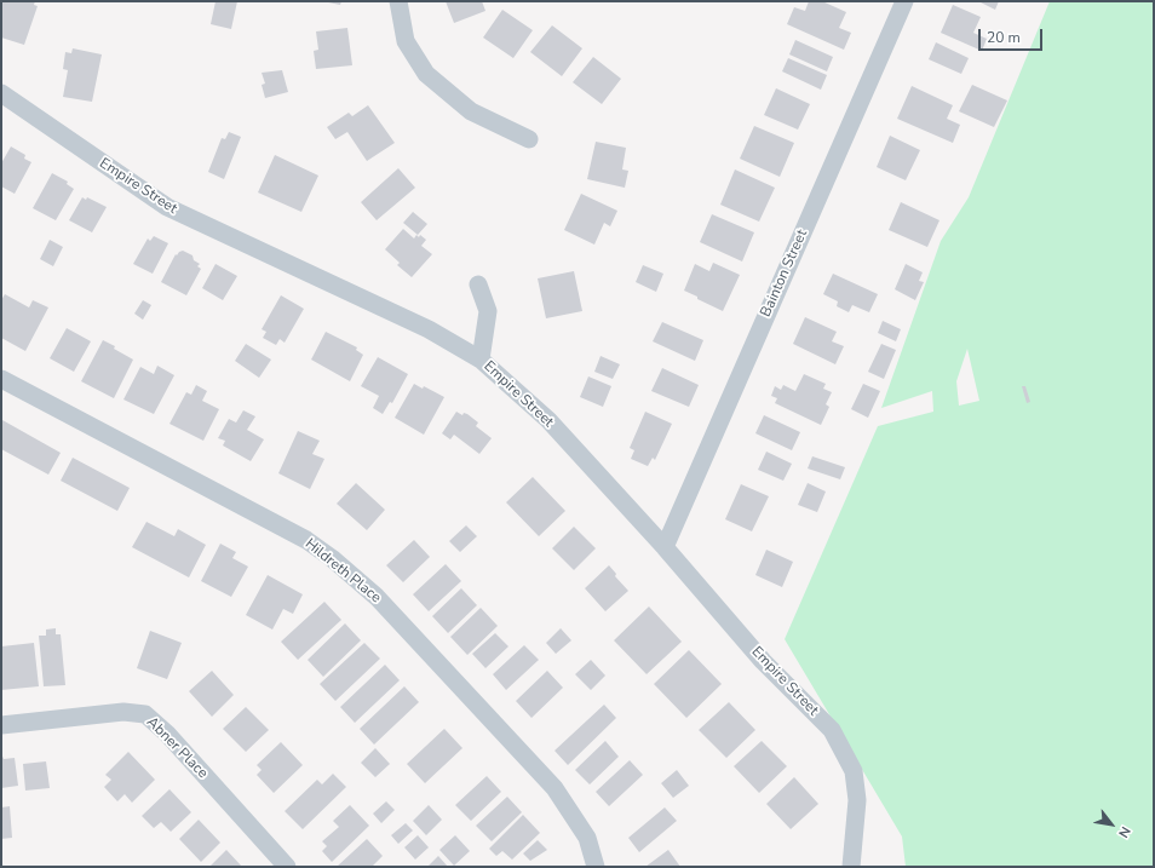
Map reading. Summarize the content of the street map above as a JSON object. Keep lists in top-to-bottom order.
{
  "streets": {
    "street": [
      "Empire Street",
      "Bainton Street",
      "Hildreth Place",
      "Abner Place"
    ]
  },
  "crossings": [
    ["Empire Street", "Bainton Street"]
  ],
  "scale_bar": "20 m",
  "north": "bottom right"
}
